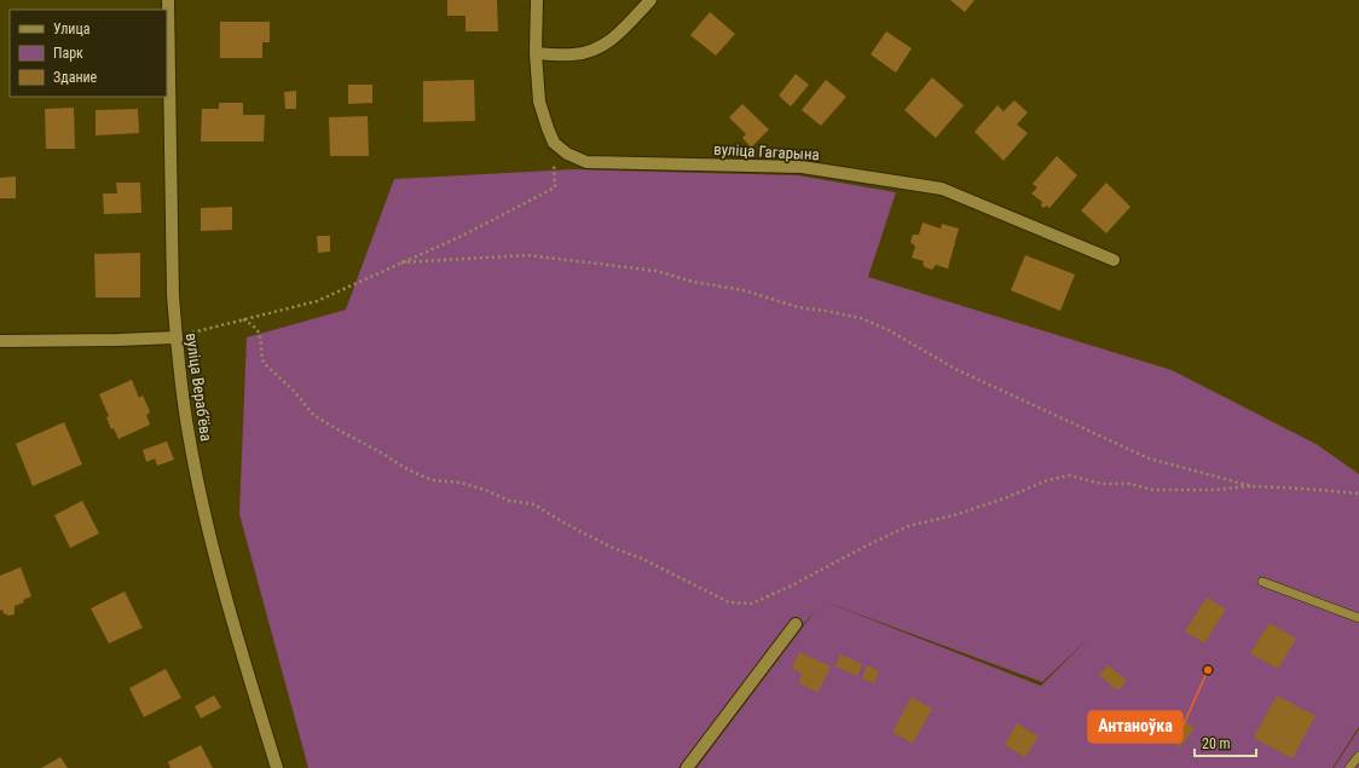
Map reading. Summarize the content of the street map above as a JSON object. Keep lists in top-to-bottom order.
{
  "streets": {
    "street": ["вуліца Гагарына", "вуліца Верабʼёва"]
  },
  "places": ["Антаноўка"],
  "legend": ["Улица", "Парк", "Здание"],
  "scale_bar": "20 m"
}
